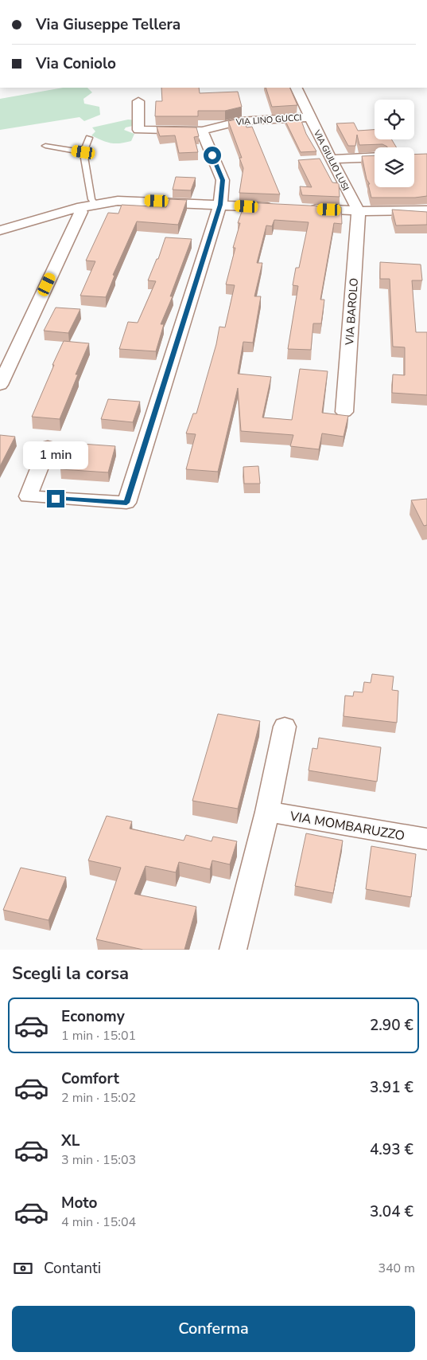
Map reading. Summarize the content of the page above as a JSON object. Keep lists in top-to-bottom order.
{
  "streets": {
    "street": [
      "VIA LINO GUCCI",
      "VIA GIULIO LUSI",
      "VIA BAROLO",
      "VIA MOMBARUZZO"
    ]
  },
  "crossings": [
    ["VIA LINO GUCCI", "VIA GIULIO LUSI"],
    ["VIA GIULIO LUSI", "VIA BAROLO"]
  ],
  "page": {
    "banner": ["Via Giuseppe Tellera", "Via Coniolo"],
    "bubble": "1 min",
    "heading": "Scegli la corsa",
    "list": [
      {
        "name": "Economy",
        "note": "1 min · 15:01",
        "value": "2.90 €"
      },
      {
        "name": "Comfort",
        "note": "2 min · 15:02",
        "value": "3.91 €"
      },
      {
        "name": "XL",
        "note": "3 min · 15:03",
        "value": "4.93 €"
      },
      {
        "name": "Moto",
        "note": "4 min · 15:04",
        "value": "3.04 €"
      }
    ],
    "pay": ["Contanti", "340 m"],
    "buttons": "Conferma"
  }
}
